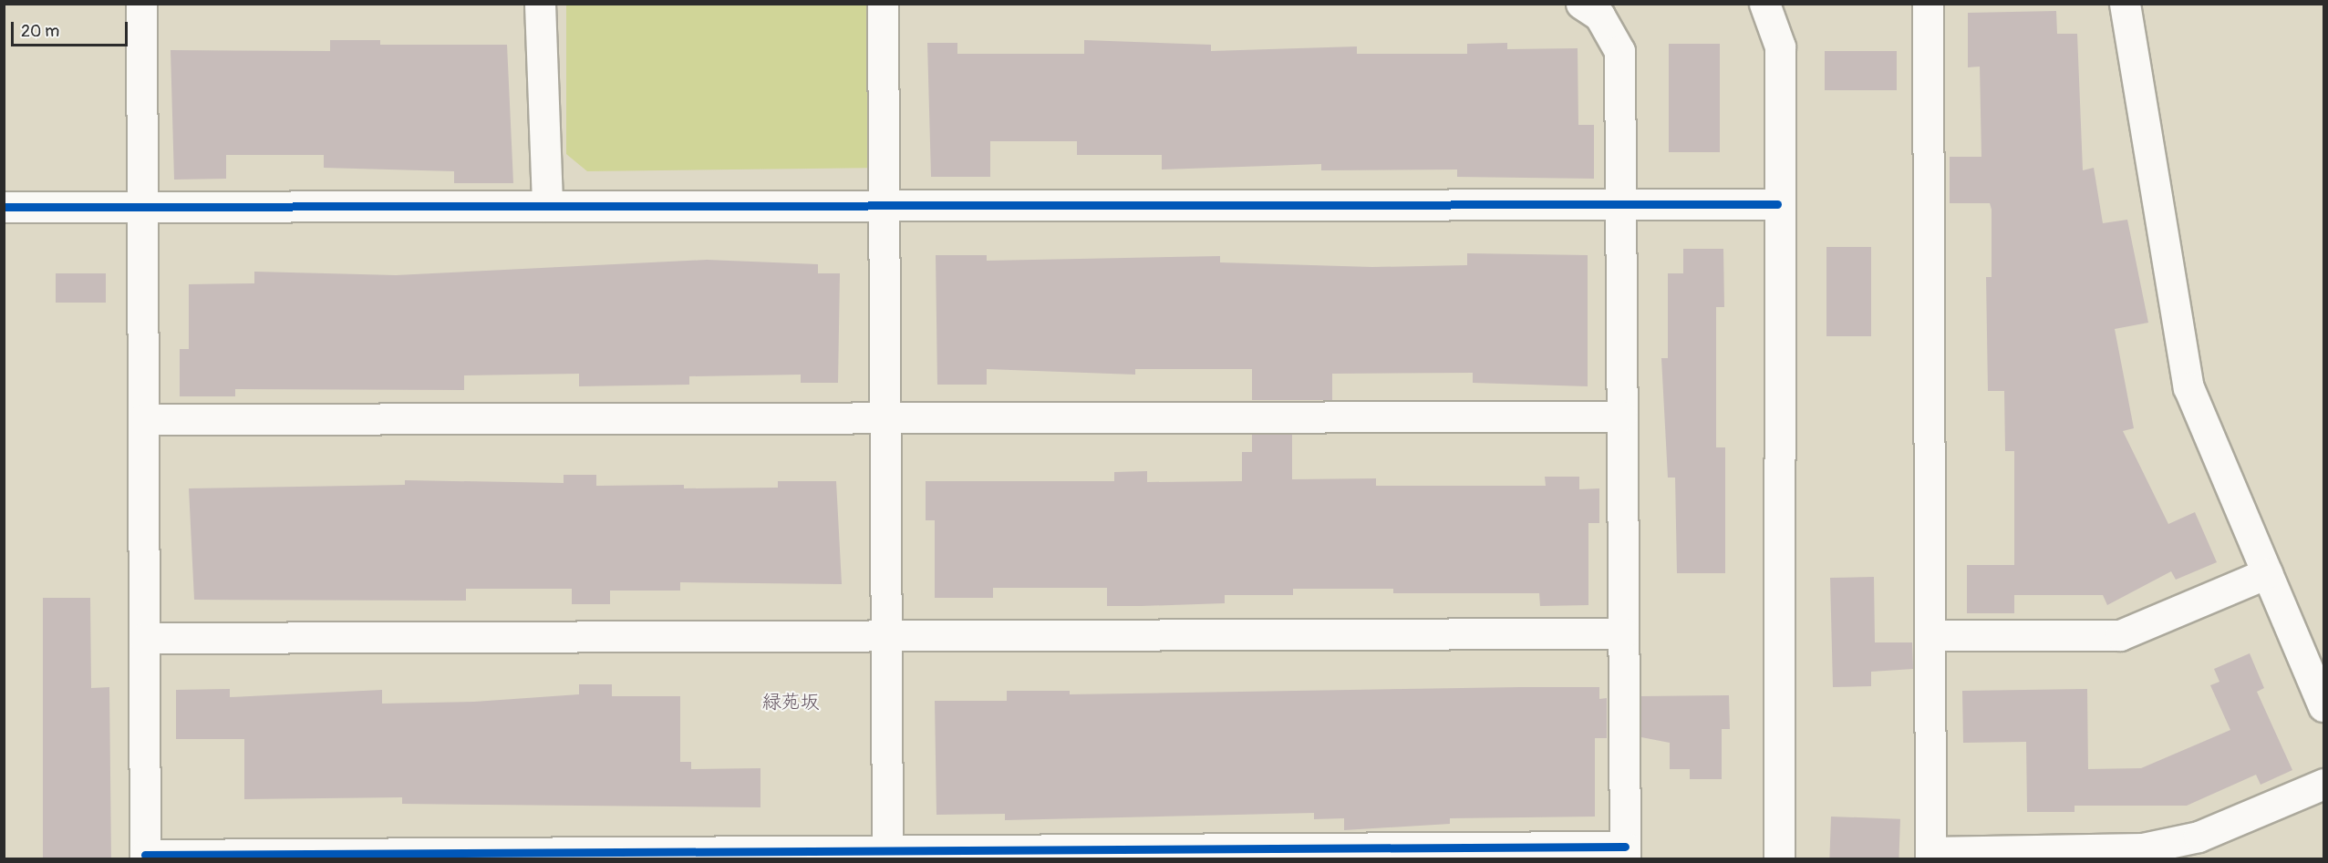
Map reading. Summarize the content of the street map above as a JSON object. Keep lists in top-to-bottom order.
{
  "districts": ["緑苑坂"],
  "scale_bar": "20 m"
}
